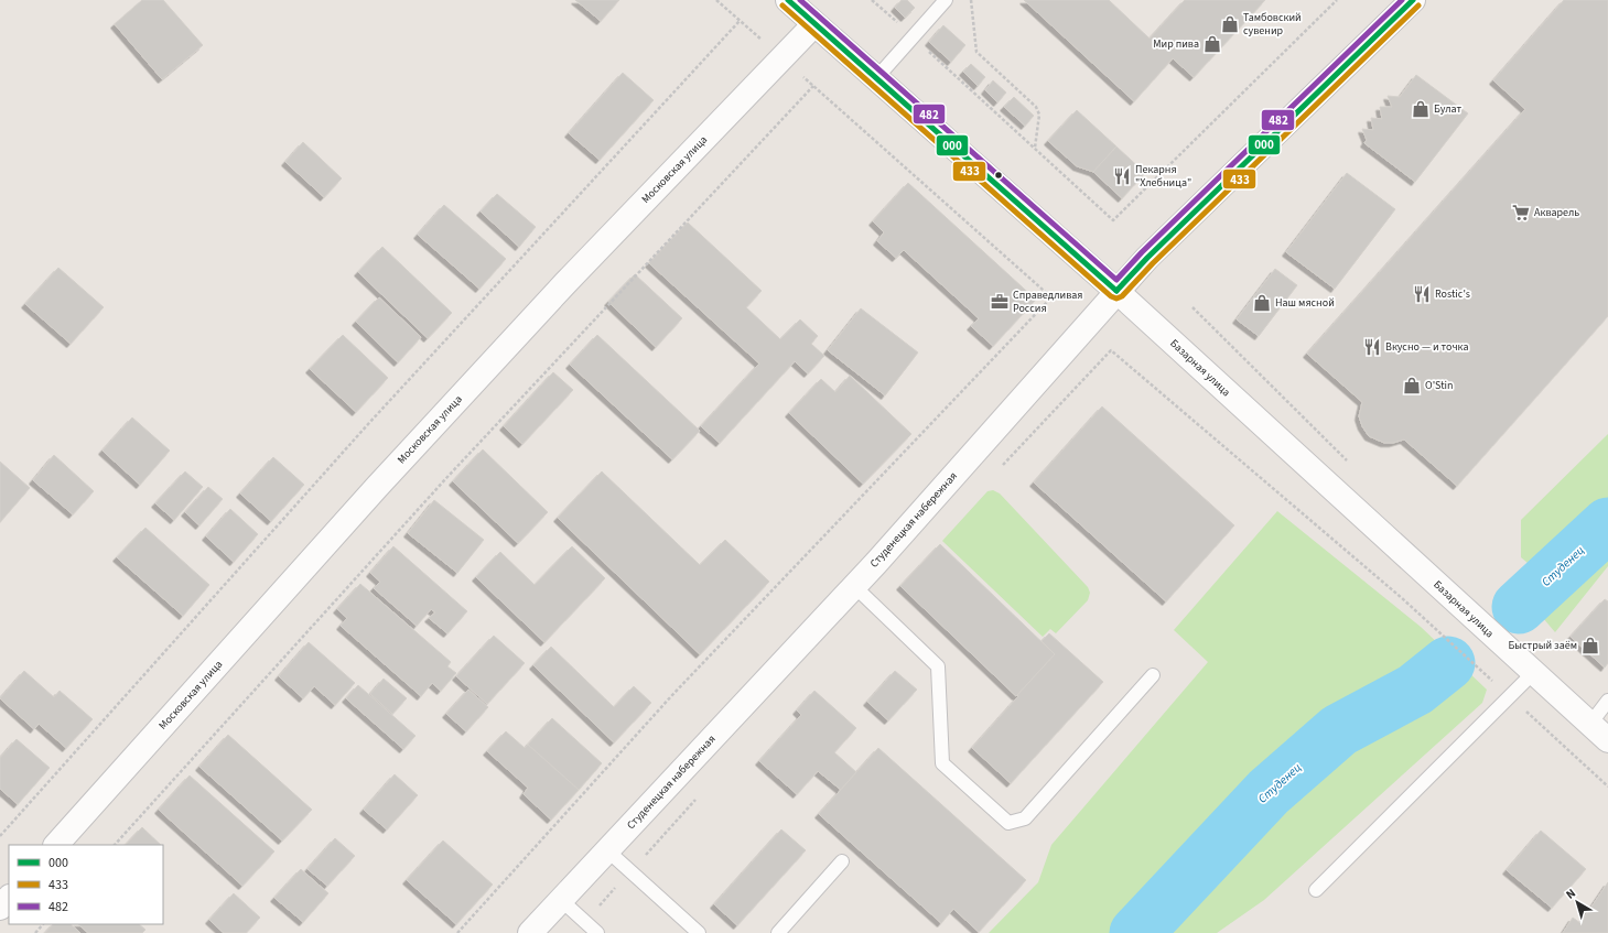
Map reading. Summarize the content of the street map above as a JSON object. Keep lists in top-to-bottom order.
{
  "streets": {
    "street": ["Московская улица", "Базарная улица", "Студенецкая набережная"]
  },
  "crossings": [
    ["Московская улица", "Базарная улица"],
    ["Базарная улица", "Студенецкая набережная"]
  ],
  "water": ["Студенец"],
  "places": {
    "shop": [
      "Тамбовский сувенир",
      "Мир пива",
      "Булат",
      "Наш мясной",
      "O'Stin",
      "Быстрый заём"
    ],
    "restaurant": ["Пекарня \"Хлебница\"", "Rostic's", "Вкусно — и точка"],
    "supermarket": ["Акварель"],
    "office": ["Справедливая Россия"]
  },
  "lines": ["transit line 000", "transit line 482", "transit line 433"],
  "legend": ["000", "433", "482"],
  "north": "top left"
}
